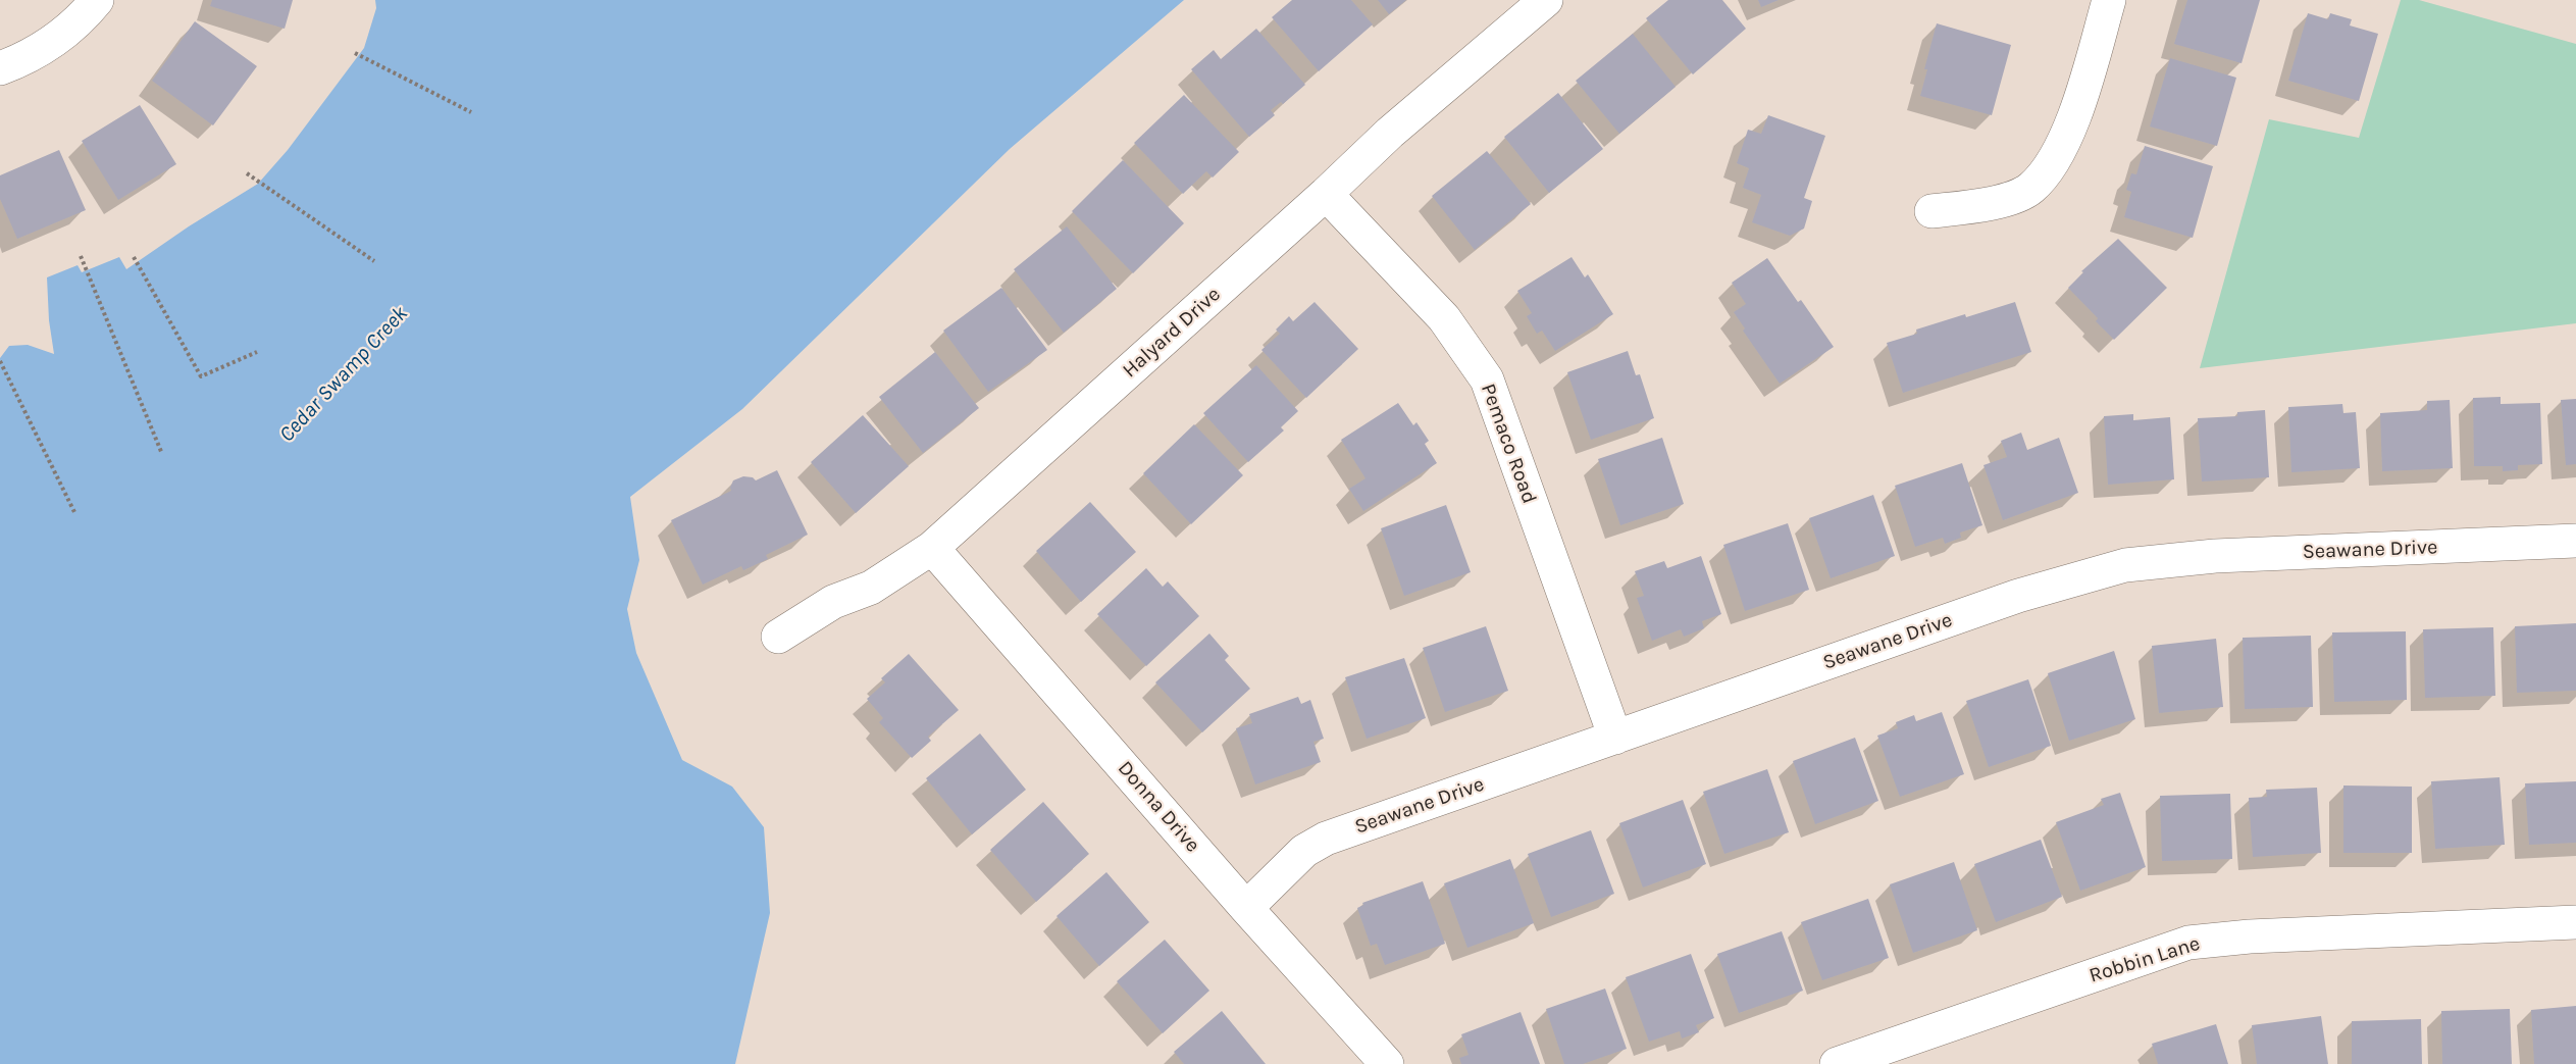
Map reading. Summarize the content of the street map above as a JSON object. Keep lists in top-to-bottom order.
{
  "streets": {
    "street": [
      "Halyard Drive",
      "Pemaco Road",
      "Seawane Drive",
      "Donna Drive",
      "Robbin Lane"
    ]
  },
  "crossings": [
    ["Halyard Drive", "Pemaco Road"],
    ["Halyard Drive", "Donna Drive"],
    ["Pemaco Road", "Seawane Drive"],
    ["Seawane Drive", "Donna Drive"]
  ],
  "water": ["Cedar Swamp Creek"]
}
